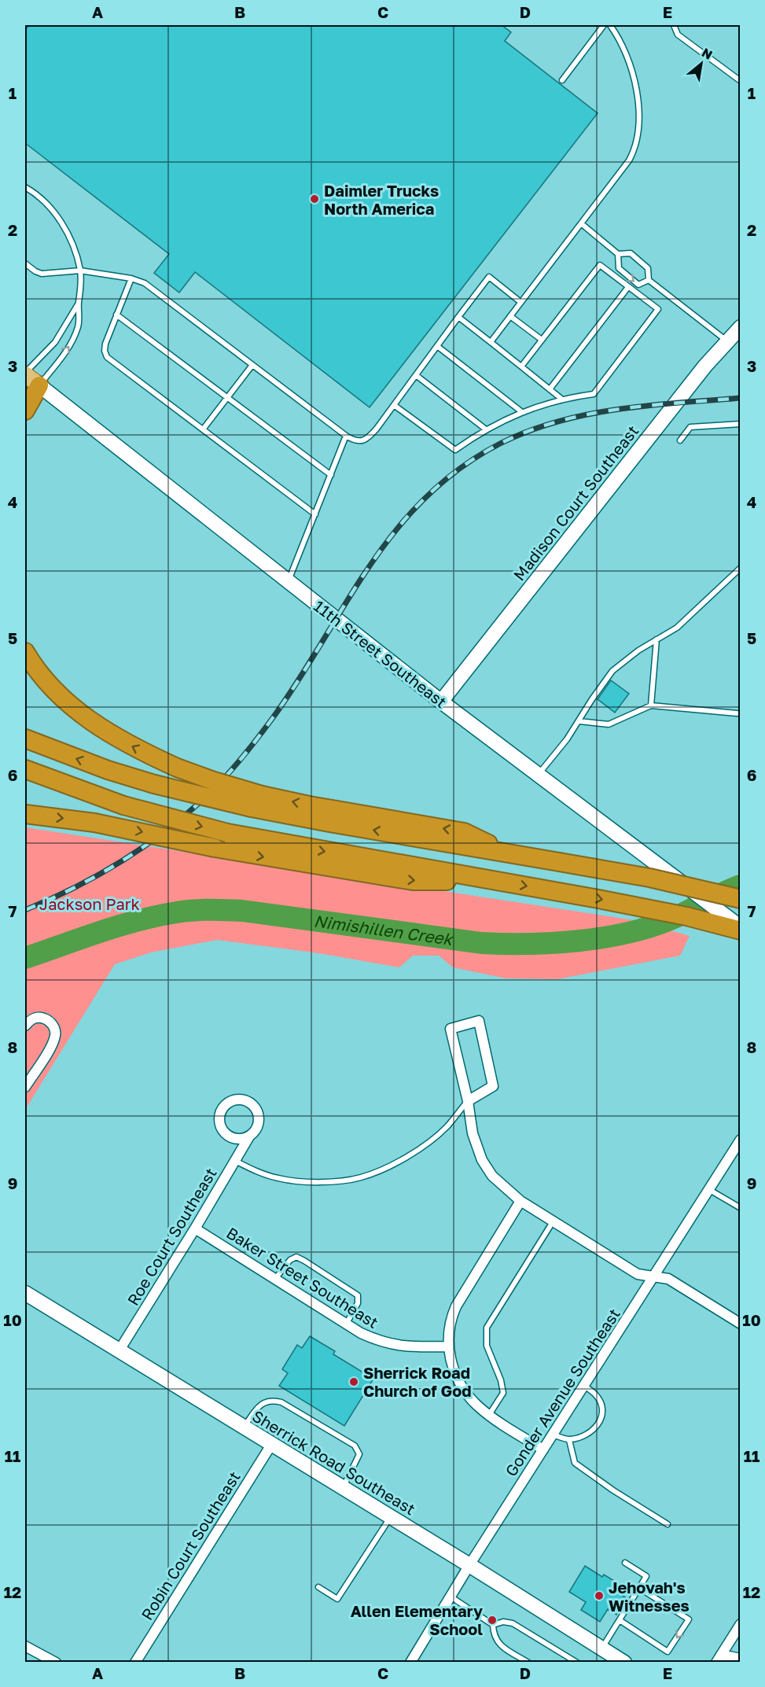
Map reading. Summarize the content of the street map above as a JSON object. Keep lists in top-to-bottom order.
{
  "streets": {
    "main road": ["11th Street Southeast"],
    "street": [
      "Madison Court Southeast",
      "Roe Court Southeast",
      "Baker Street Southeast",
      "Gonder Avenue Southeast",
      "Sherrick Road Southeast",
      "Robin Court Southeast"
    ]
  },
  "crossings": [
    ["Madison Court Southeast", "11th Street Southeast"],
    ["Roe Court Southeast", "Baker Street Southeast"],
    ["Roe Court Southeast", "Sherrick Road Southeast"],
    ["Gonder Avenue Southeast", "Sherrick Road Southeast"],
    ["Sherrick Road Southeast", "Robin Court Southeast"]
  ],
  "water": ["Nimishillen Creek"],
  "parks": ["Jackson Park"],
  "places": [
    "Daimler Trucks North America",
    "Sherrick Road Church of God",
    "Jehovah's Witnesses",
    "Allen Elementary School"
  ],
  "north": "top right",
  "grid": {
    "columns": [
      "A",
      "B",
      "C",
      "D",
      "E"
    ],
    "rows": [
      "1",
      "2",
      "3",
      "4",
      "5",
      "6",
      "7",
      "8",
      "9",
      "10",
      "11",
      "12"
    ]
  }
}
